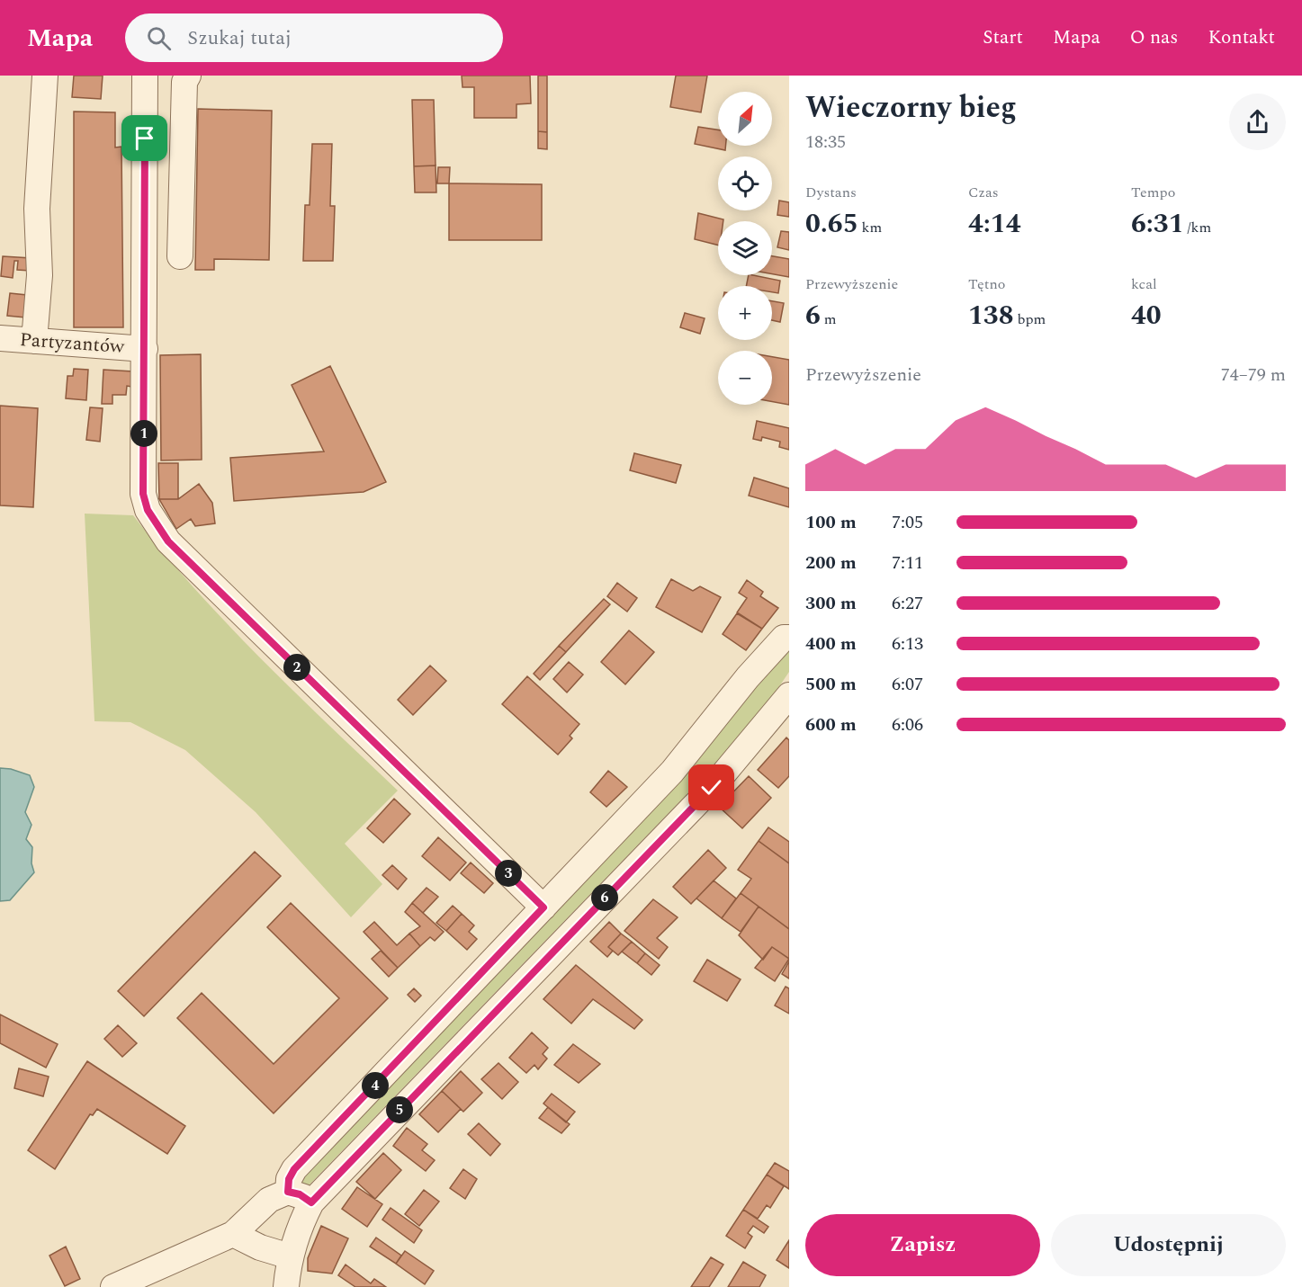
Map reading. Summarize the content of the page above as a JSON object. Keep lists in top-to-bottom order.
{
  "streets": {
    "street": ["Partyzantów"]
  },
  "north": "top right",
  "page": {
    "header": "Mapa",
    "search": "Szukaj tutaj",
    "nav": [
      "Start",
      "Mapa",
      "O nas",
      "Kontakt"
    ],
    "heading": ["Wieczorny bieg", "18:35"],
    "map_buttons": ["+", "−"],
    "stats": [
      ["Dystans", "0.65 km"],
      ["Czas", "4:14"],
      ["Tempo", "6:31 /km"],
      ["Przewyższenie", "6 m"],
      ["Tętno", "138 bpm"],
      ["kcal", "40"]
    ],
    "chart": ["Przewyższenie", "74–79 m"],
    "pins": [
      "1",
      "2",
      "3",
      "6",
      "4",
      "5"
    ],
    "list": [
      {
        "name": "100 m",
        "note": "7:05"
      },
      {
        "name": "200 m",
        "note": "7:11"
      },
      {
        "name": "300 m",
        "note": "6:27"
      },
      {
        "name": "400 m",
        "note": "6:13"
      },
      {
        "name": "500 m",
        "note": "6:07"
      },
      {
        "name": "600 m",
        "note": "6:06"
      }
    ],
    "buttons": ["Zapisz", "Udostępnij"]
  }
}
